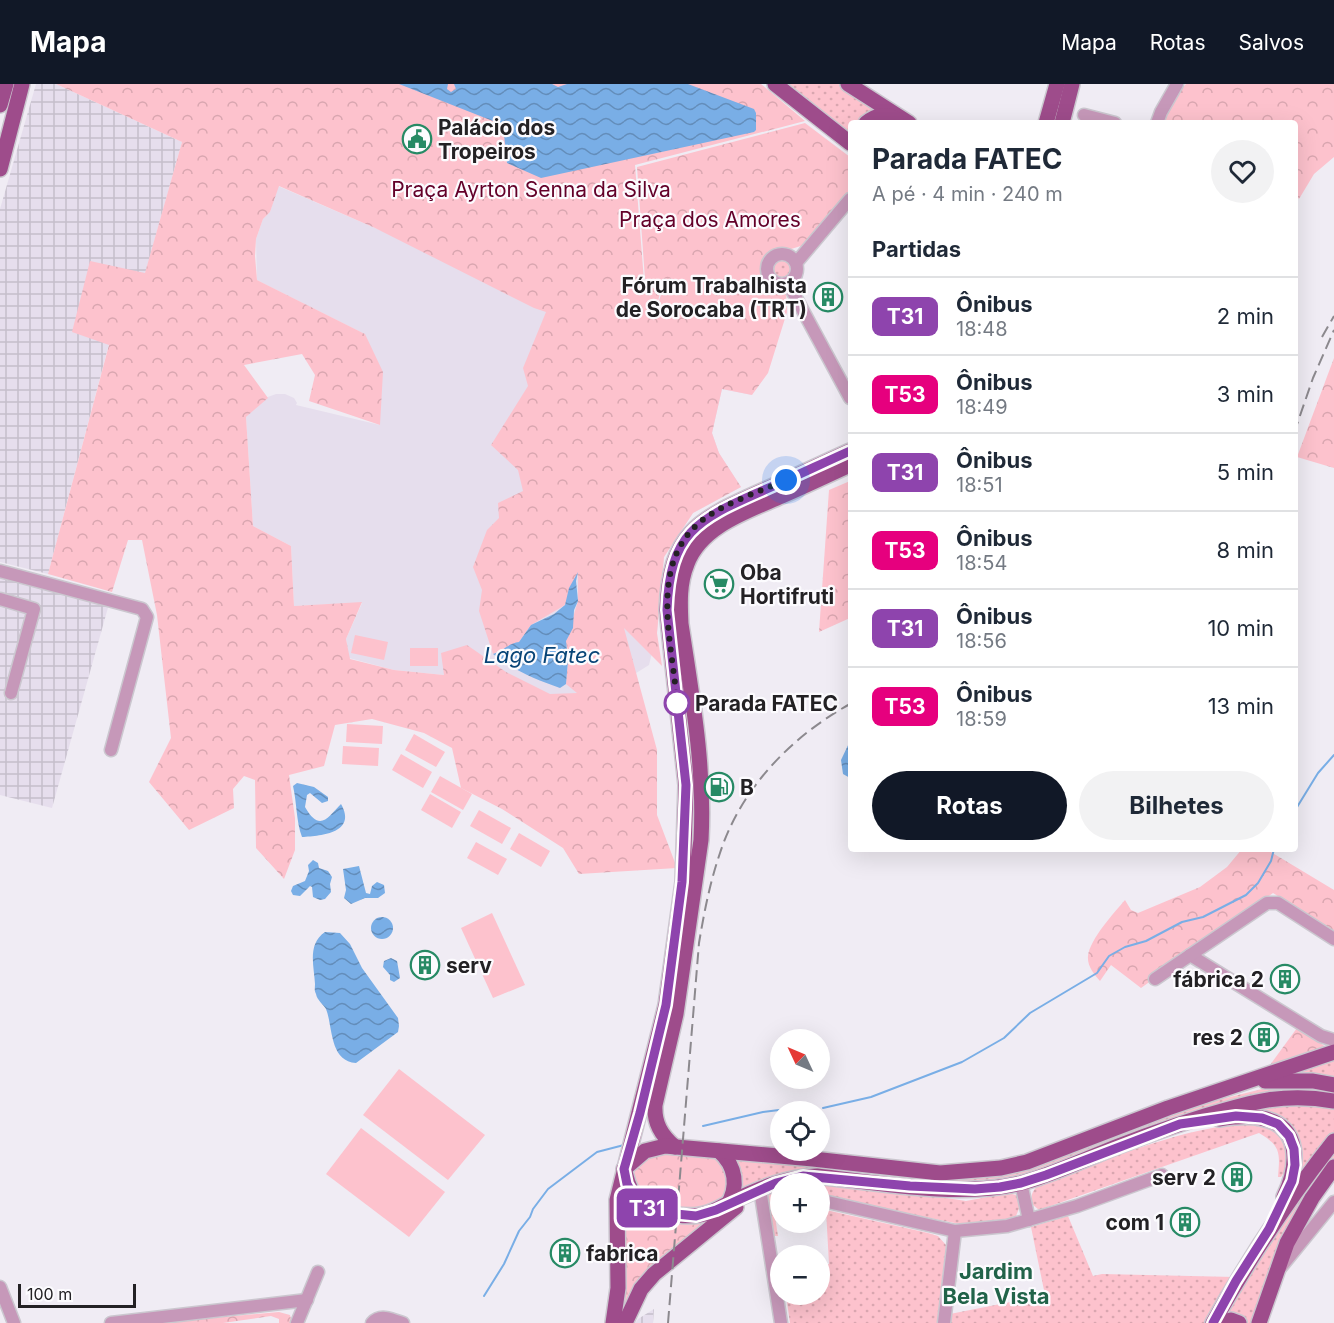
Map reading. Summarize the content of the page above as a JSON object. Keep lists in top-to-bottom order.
{
  "districts": ["Jardim Bela Vista"],
  "water": ["Lago Fatec"],
  "parks": ["Praça Ayrton Senna da Silva", "Praça dos Amores"],
  "places": {
    "public building": ["Palácio dos Tropeiros"],
    "building": [
      "Fórum Trabalhista de Sorocaba (TRT)",
      "serv",
      "fábrica 2",
      "res 2",
      "serv 2",
      "com 1",
      "fabrica"
    ],
    "supermarket": ["Oba Hortifruti"],
    "other": ["Parada FATEC"],
    "fuel station": ["B"]
  },
  "lines": ["bus line T31"],
  "scale_bar": "100 m",
  "north": "top left",
  "page": {
    "header": "Mapa",
    "nav": ["Mapa", "Rotas", "Salvos"],
    "on_map": "T31",
    "heading": [
      ["Parada FATEC", "A pé · 4 min · 240 m"],
      "Partidas"
    ],
    "list": [
      {
        "mark": "T31",
        "name": "Ônibus",
        "note": "18:48",
        "value": "2 min"
      },
      {
        "mark": "T53",
        "name": "Ônibus",
        "note": "18:49",
        "value": "3 min"
      },
      {
        "mark": "T31",
        "name": "Ônibus",
        "note": "18:51",
        "value": "5 min"
      },
      {
        "mark": "T53",
        "name": "Ônibus",
        "note": "18:54",
        "value": "8 min"
      },
      {
        "mark": "T31",
        "name": "Ônibus",
        "note": "18:56",
        "value": "10 min"
      },
      {
        "mark": "T53",
        "name": "Ônibus",
        "note": "18:59",
        "value": "13 min"
      }
    ],
    "buttons": ["Rotas", "Bilhetes"],
    "map_buttons": ["+", "−"],
    "scale": "100 m"
  }
}
